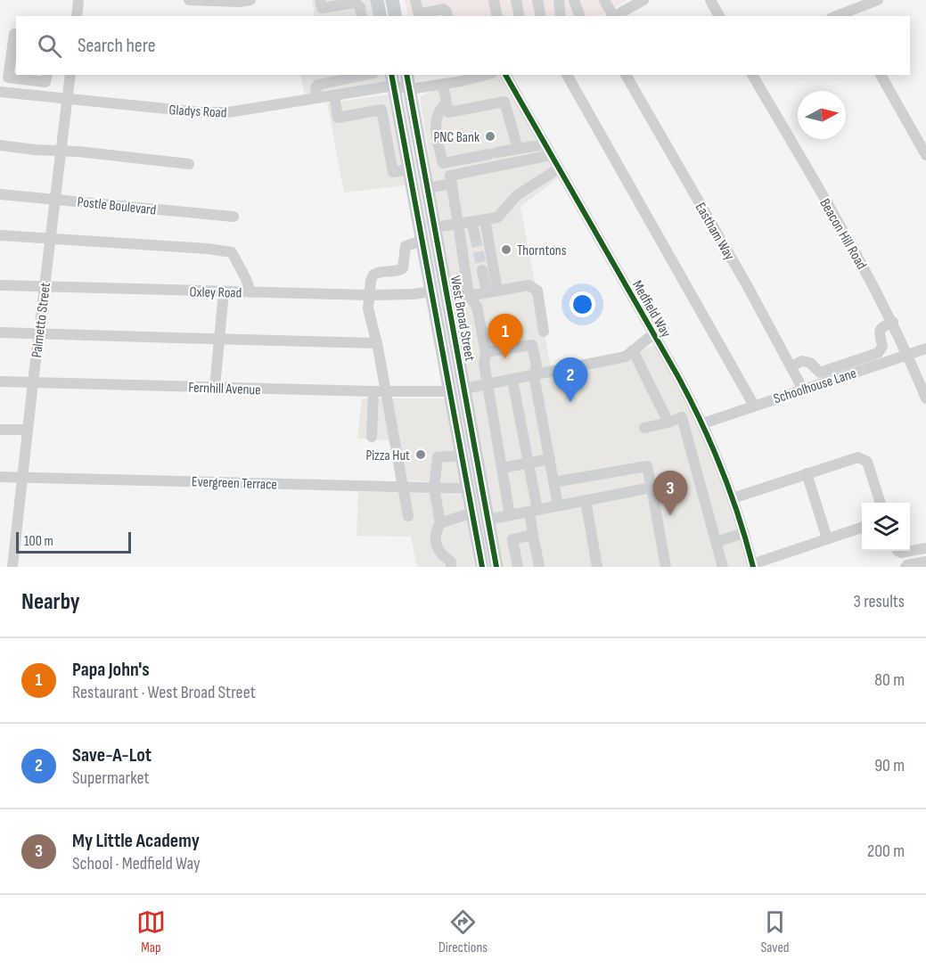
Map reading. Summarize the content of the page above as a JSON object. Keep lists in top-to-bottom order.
{
  "streets": {
    "main road": ["West Broad Street"],
    "street": [
      "Gladys Road",
      "Postle Boulevard",
      "Eastham Way",
      "Beacon Hill Road",
      "Oxley Road",
      "Medfield Way",
      "Palmetto Street",
      "Schoolhouse Lane",
      "Fernhill Avenue",
      "Evergreen Terrace"
    ]
  },
  "crossings": [
    ["Gladys Road", "West Broad Street"],
    ["Gladys Road", "Palmetto Street"],
    ["Postle Boulevard", "Palmetto Street"],
    ["Eastham Way", "Schoolhouse Lane"],
    ["Beacon Hill Road", "Schoolhouse Lane"],
    ["Oxley Road", "West Broad Street"],
    ["Oxley Road", "Palmetto Street"],
    ["Medfield Way", "Schoolhouse Lane"],
    ["West Broad Street", "Fernhill Avenue"],
    ["West Broad Street", "Evergreen Terrace"],
    ["Palmetto Street", "Fernhill Avenue"],
    ["Palmetto Street", "Evergreen Terrace"]
  ],
  "places": ["PNC Bank", "Thorntons", "Pizza Hut"],
  "scale_bar": "100 m",
  "north": "right",
  "page": {
    "search": "Search here",
    "pins": ["1", "2", "3"],
    "scale": "100 m",
    "heading": ["Nearby", "3 results"],
    "list": [
      {
        "mark": "1",
        "name": "Papa John's",
        "note": "Restaurant · West Broad Street",
        "value": "80 m"
      },
      {
        "mark": "2",
        "name": "Save-A-Lot",
        "note": "Supermarket",
        "value": "90 m"
      },
      {
        "mark": "3",
        "name": "My Little Academy",
        "note": "School · Medfield Way",
        "value": "200 m"
      }
    ],
    "nav": ["Map", "Directions", "Saved"]
  }
}
